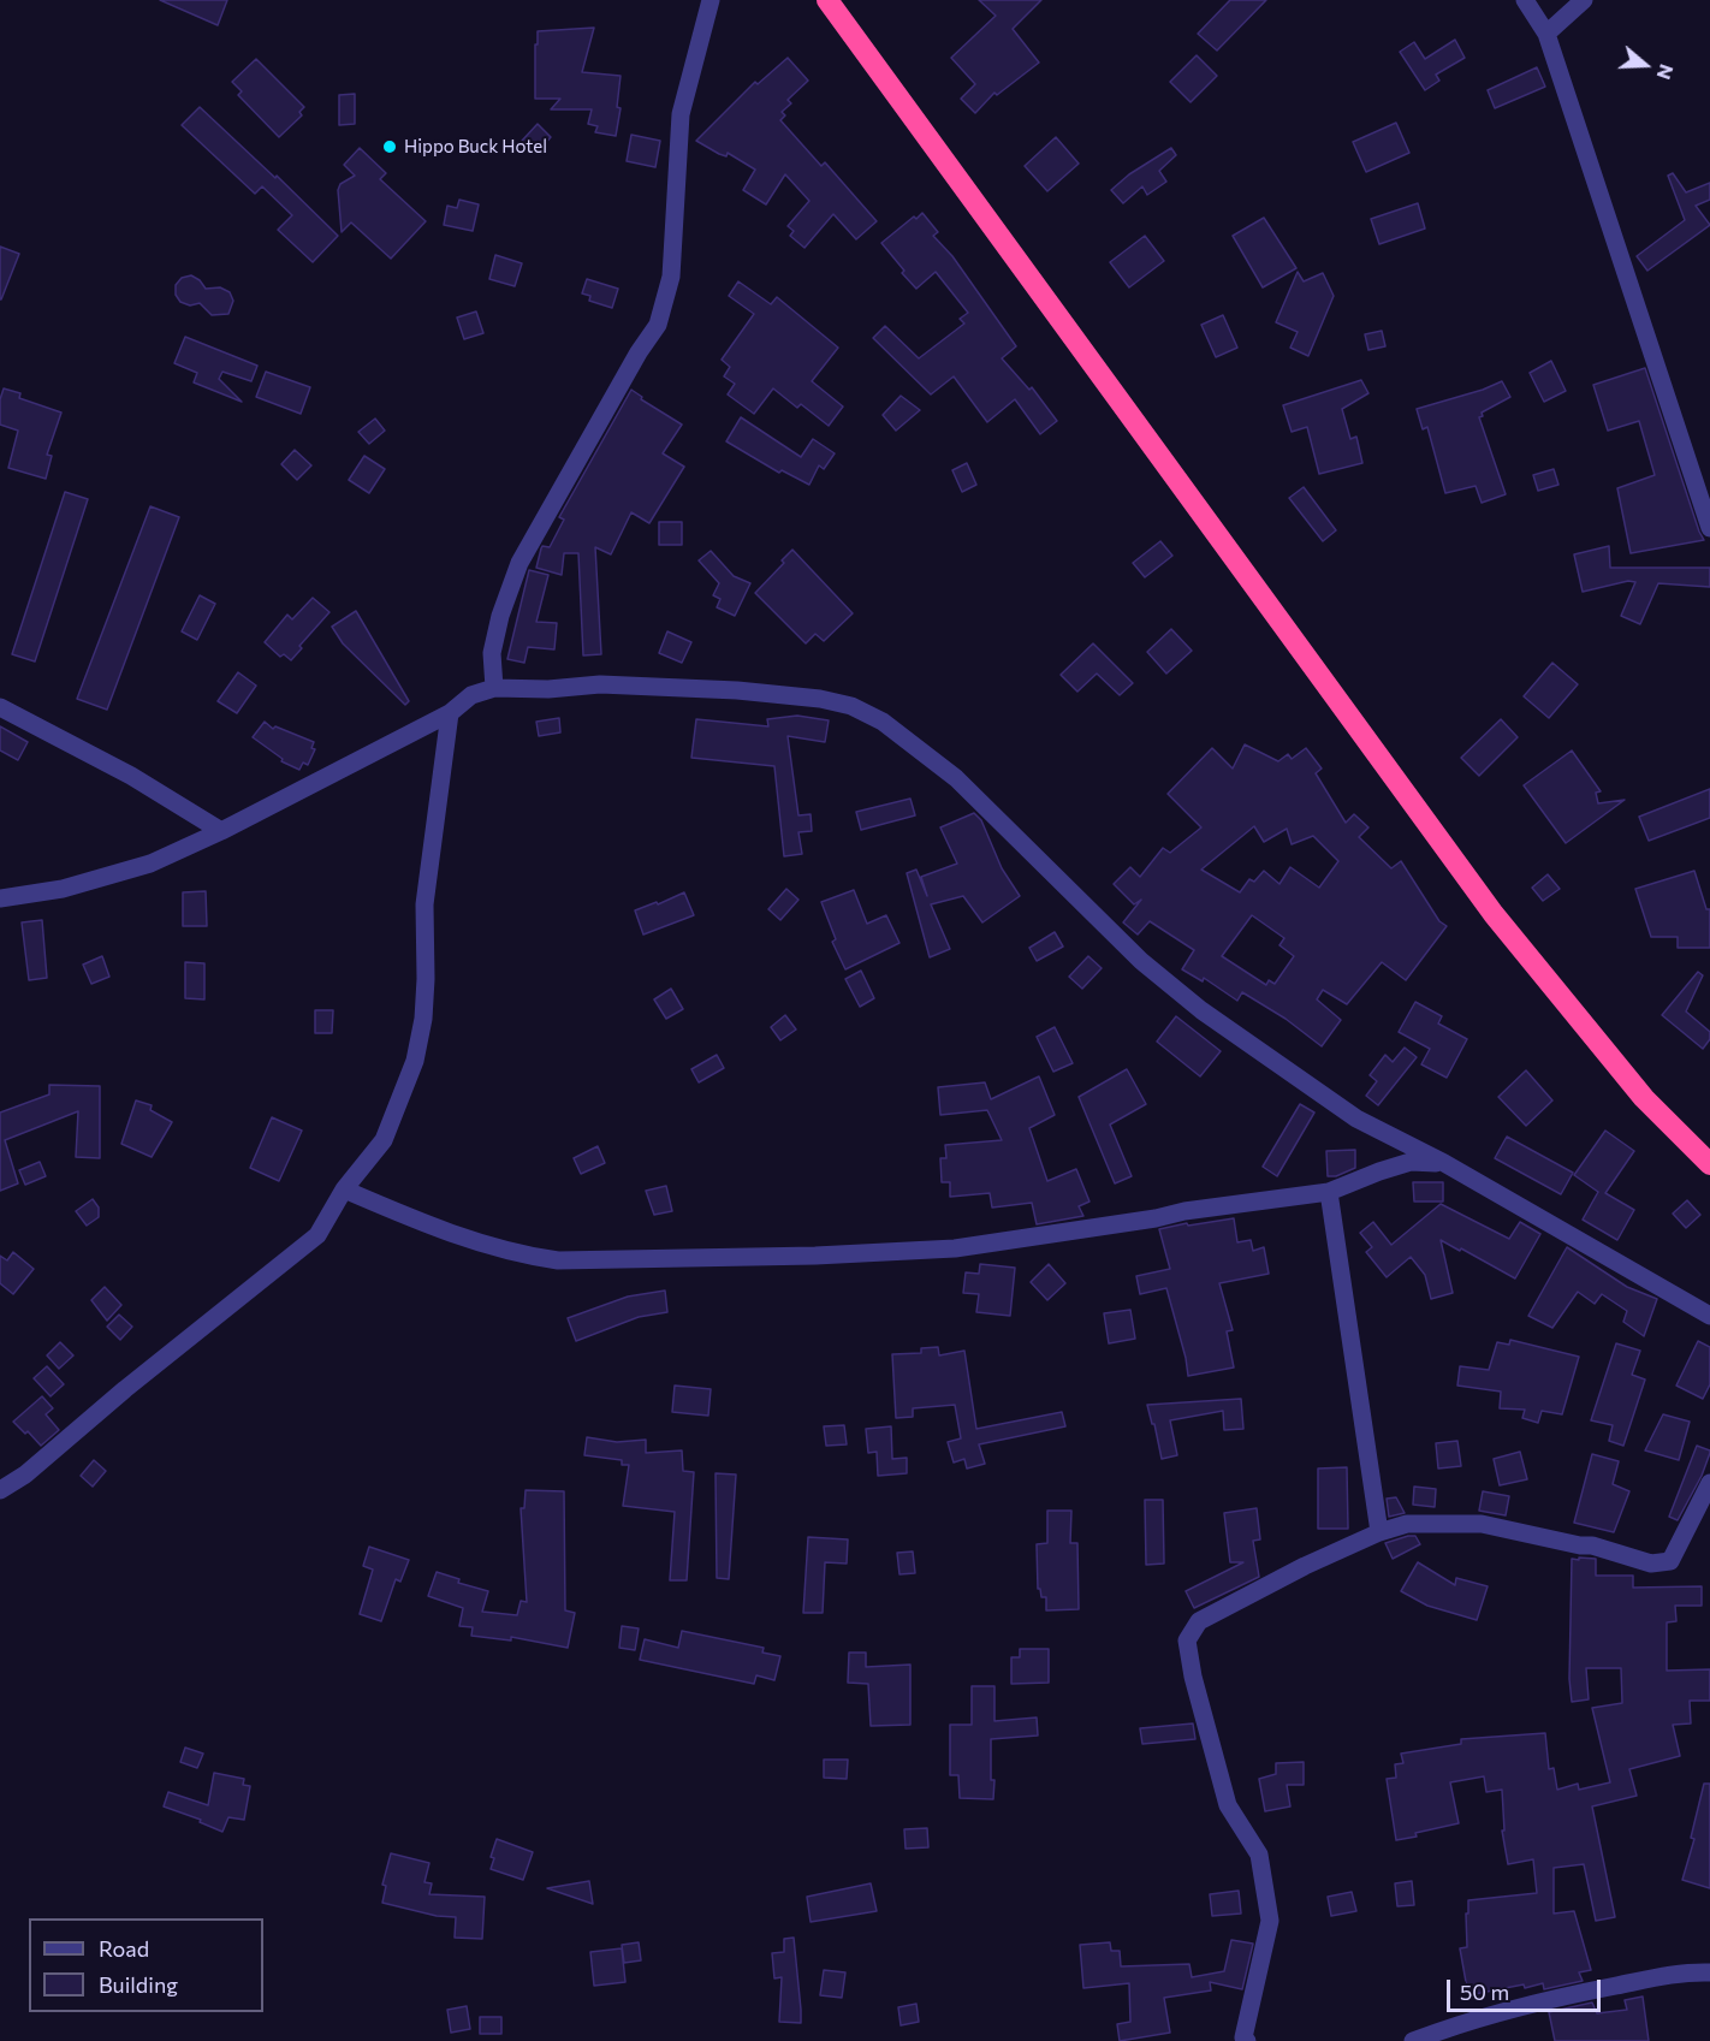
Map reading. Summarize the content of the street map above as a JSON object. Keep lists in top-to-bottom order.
{
  "places": ["Hippo Buck Hotel"],
  "legend": ["Road", "Building"],
  "scale_bar": "50 m",
  "north": "right"
}
